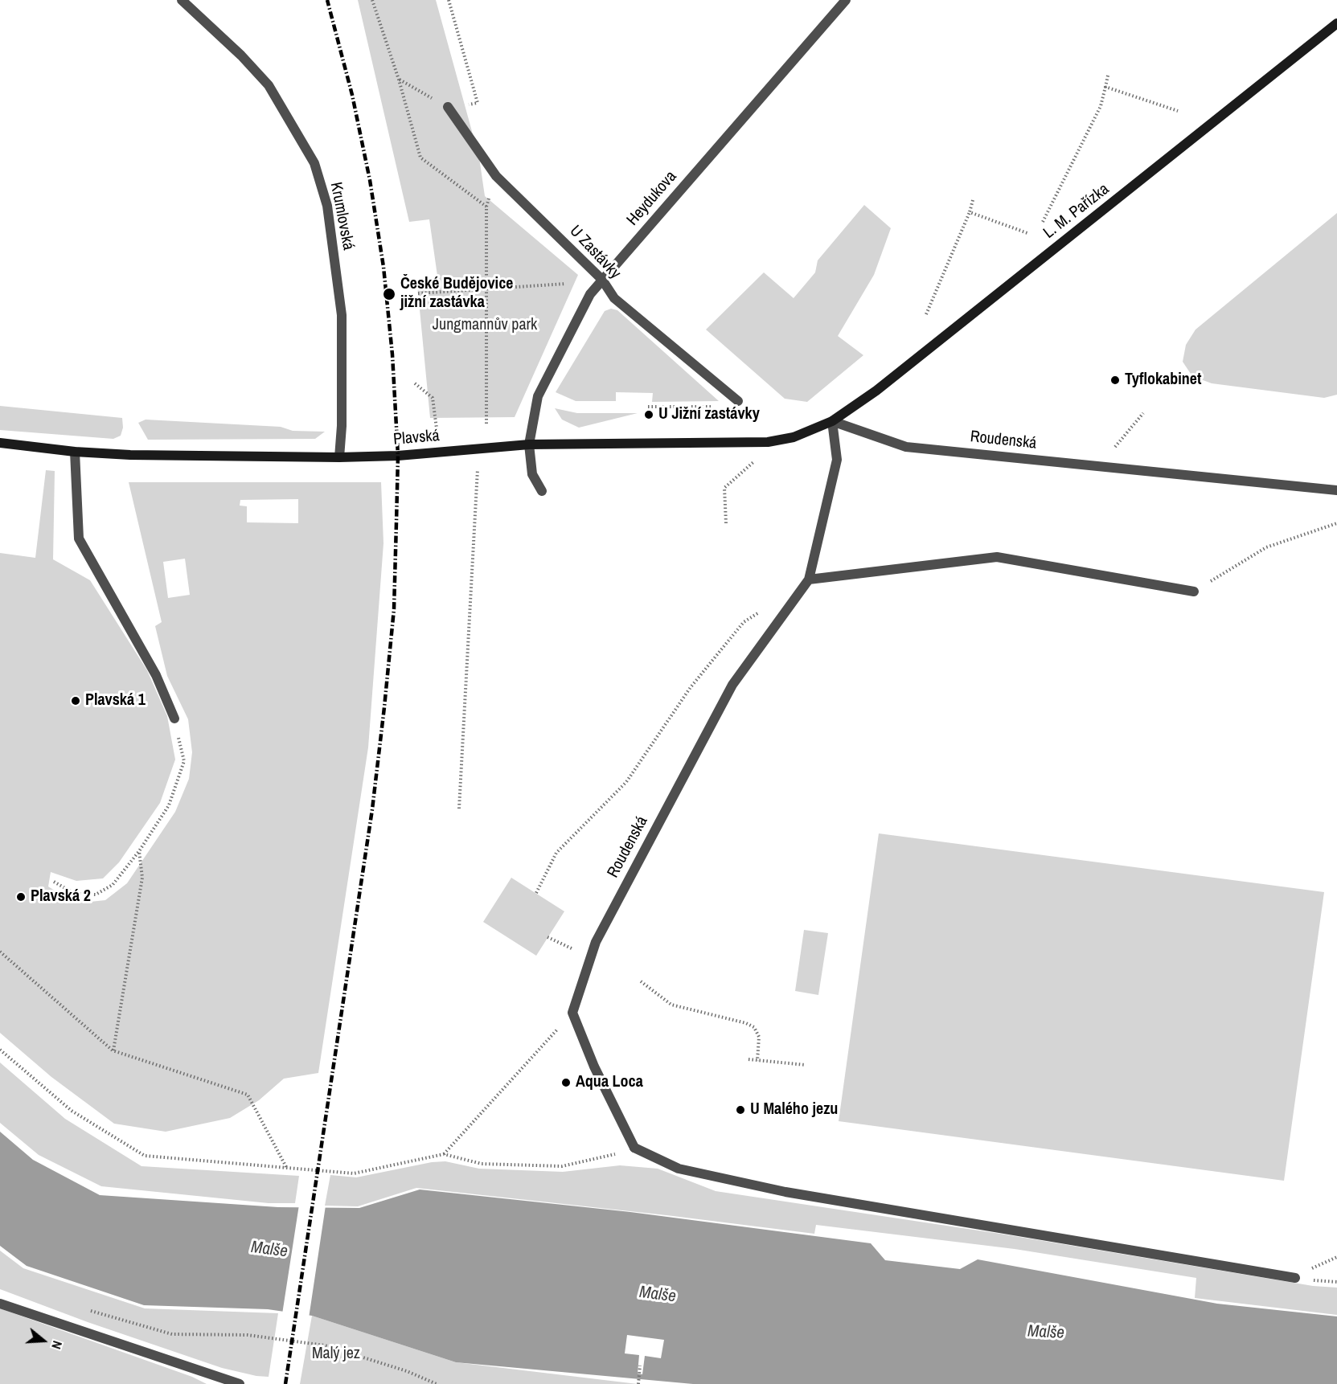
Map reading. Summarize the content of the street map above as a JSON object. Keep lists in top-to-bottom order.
{
  "streets": {
    "street": [
      "Heydukova",
      "L. M. Pařízka",
      "Krumlovská",
      "U Zastávky",
      "Plavská",
      "Roudenská"
    ]
  },
  "crossings": [
    ["Heydukova", "U Zastávky"],
    ["Heydukova", "Plavská"],
    ["L. M. Pařízka", "Plavská"],
    ["L. M. Pařízka", "Roudenská"],
    ["Krumlovská", "Plavská"],
    ["Plavská", "Roudenská"]
  ],
  "water": ["Malše"],
  "parks": ["Jungmannův park", "Malý jez"],
  "places": [
    "České Budějovice jižní zastávka",
    "Tyflokabinet",
    "U Jižní zastávky",
    "Plavská 1",
    "Plavská 2",
    "Aqua Loca",
    "U Malého jezu"
  ],
  "north": "right"
}
